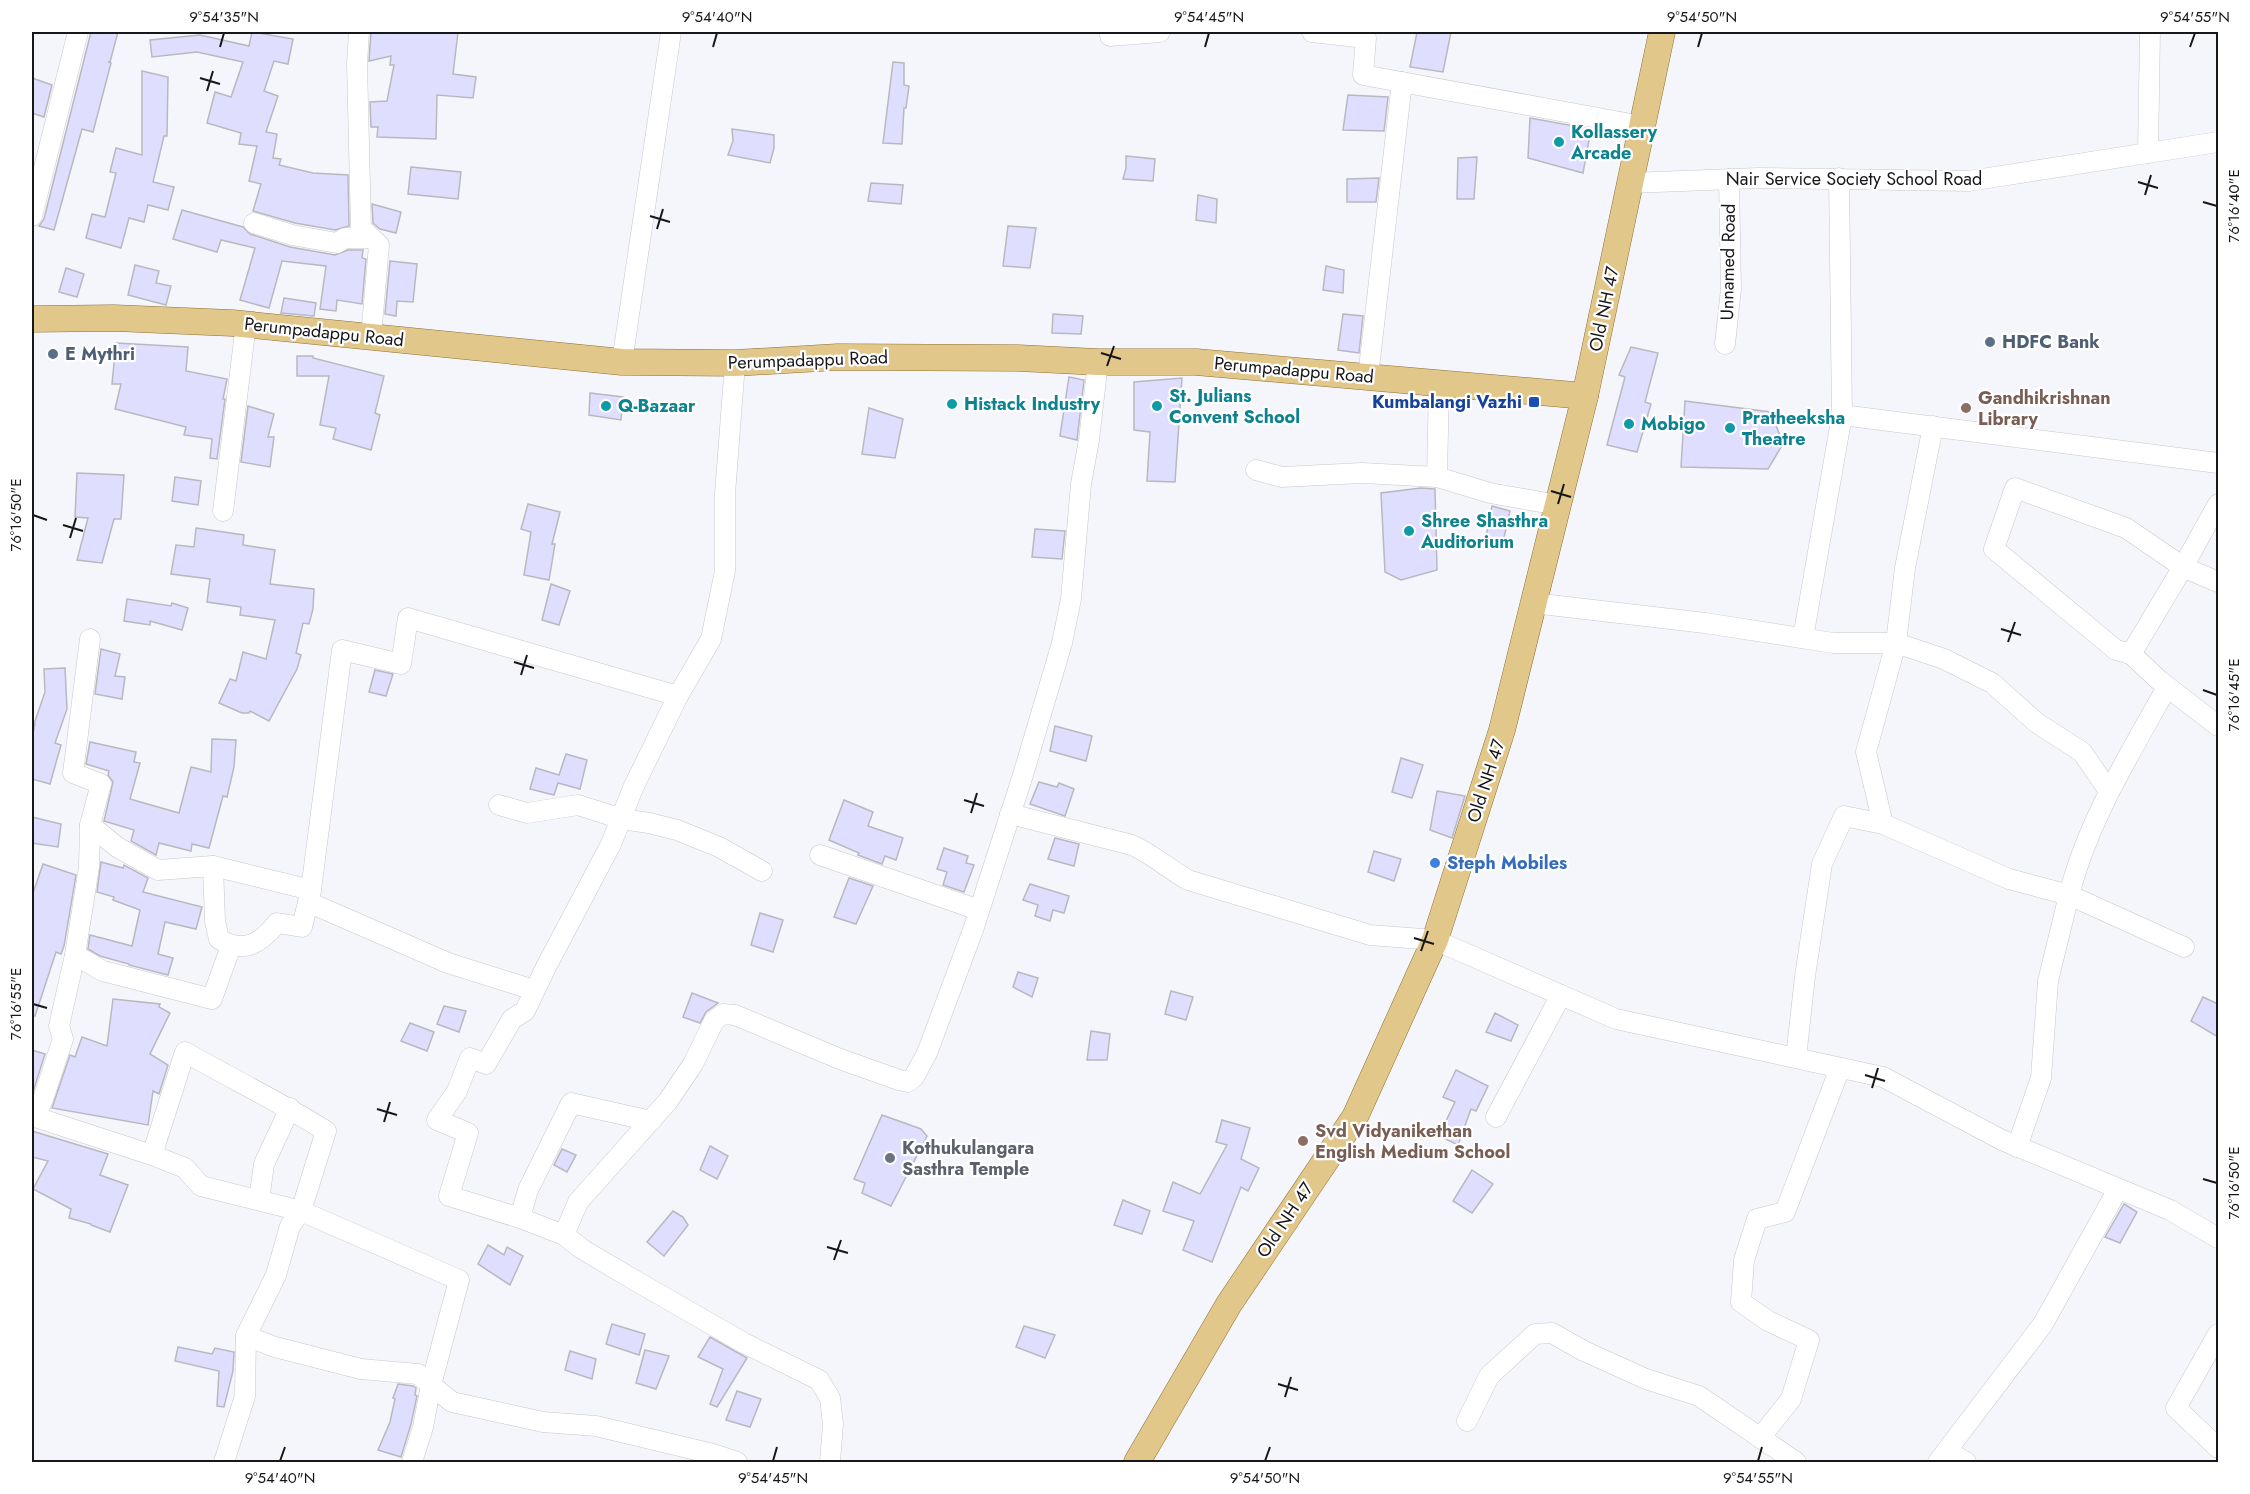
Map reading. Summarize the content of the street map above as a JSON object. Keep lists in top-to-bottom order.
{
  "streets": {
    "main road": ["Old NH 47", "Perumpadappu Road"],
    "street": ["Nair Service Society School Road", "Unnamed Road"]
  },
  "crossings": [
    ["Nair Service Society School Road", "Unnamed Road"],
    ["Nair Service Society School Road", "Old NH 47"],
    ["Old NH 47", "Perumpadappu Road"]
  ],
  "places": {
    "other": [
      "Kollassery Arcade",
      "HDFC Bank",
      "E Mythri",
      "Histack Industry",
      "Q-Bazaar",
      "St. Julians Convent School",
      "Gandhikrishnan Library",
      "Mobigo",
      "Pratheeksha Theatre",
      "Shree Shasthra Auditorium",
      "Steph Mobiles",
      "Svd Vidyanikethan English Medium School",
      "Kothukulangara Sasthra Temple"
    ],
    "transit": ["Kumbalangi Vazhi"]
  },
  "coordinates": [
    "9°54'35\"N",
    "9°54'40\"N",
    "9°54'45\"N",
    "9°54'50\"N",
    "9°54'55\"N",
    "76°16'40\"E",
    "76°16'50\"E",
    "76°16'45\"E",
    "76°16'55\"E"
  ]
}
